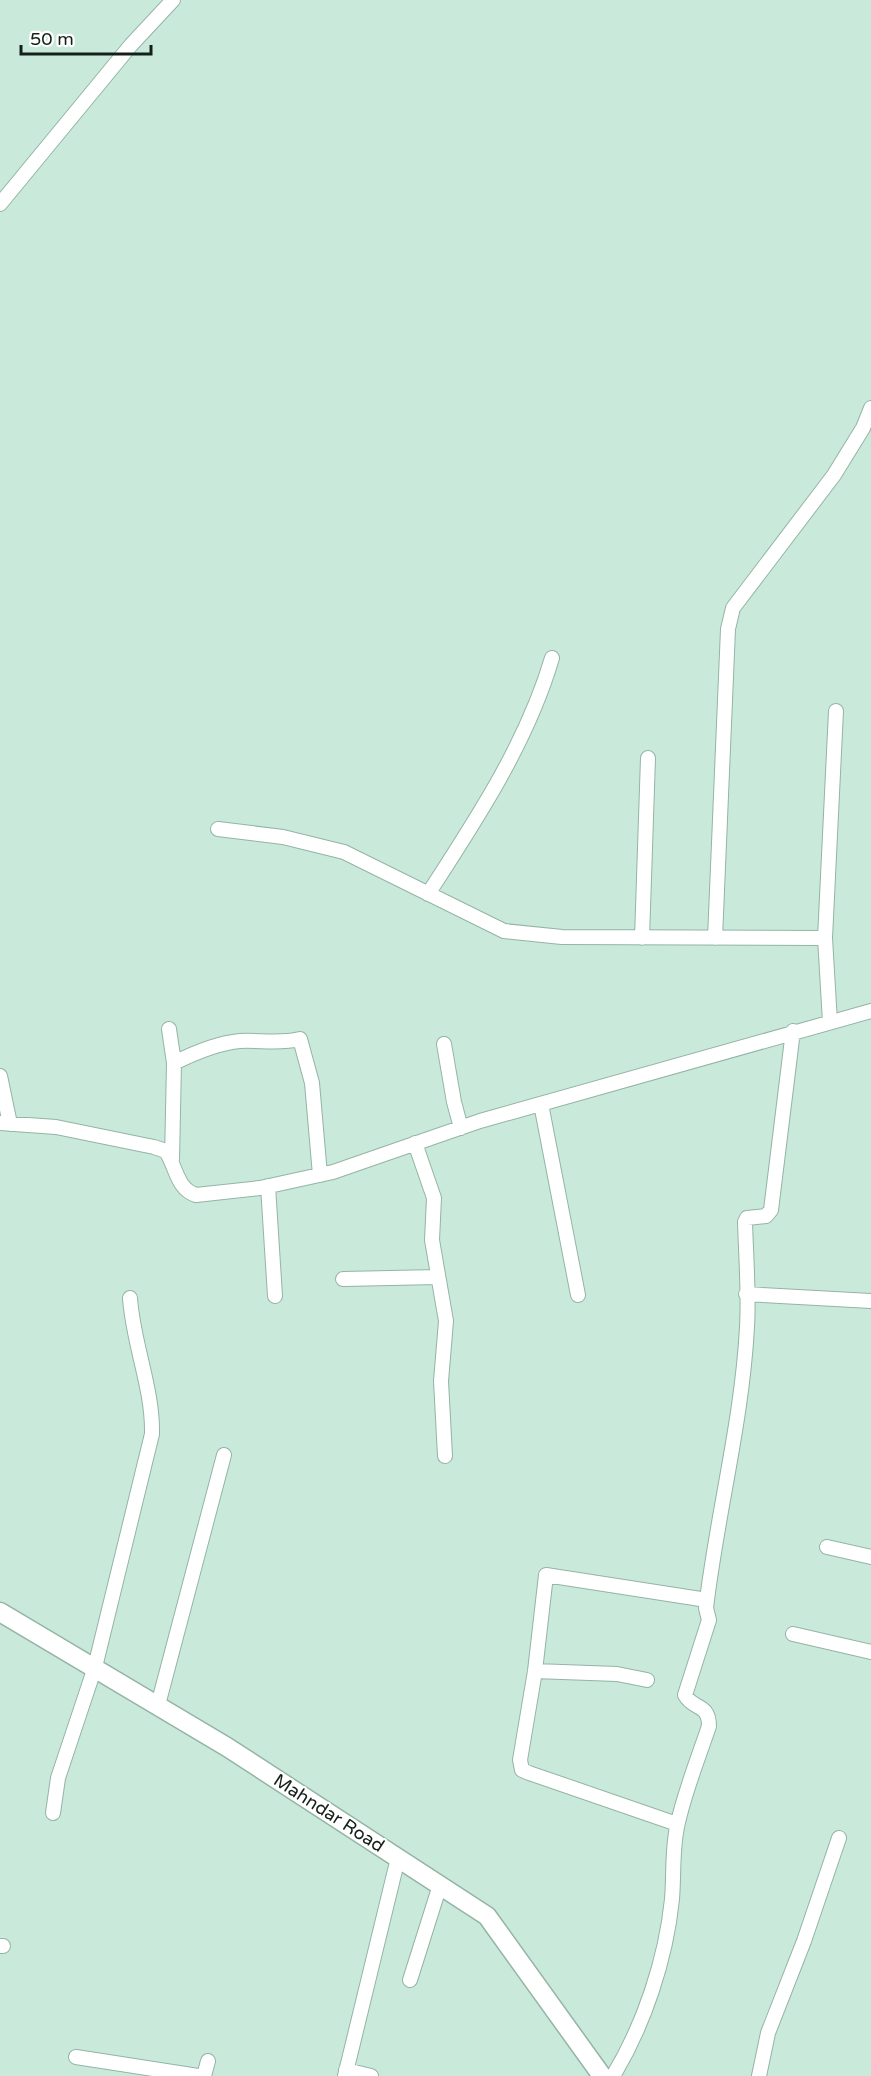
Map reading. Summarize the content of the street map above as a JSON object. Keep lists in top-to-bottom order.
{
  "streets": {
    "street": ["Mahndar Road"]
  },
  "scale_bar": "50 m"
}
